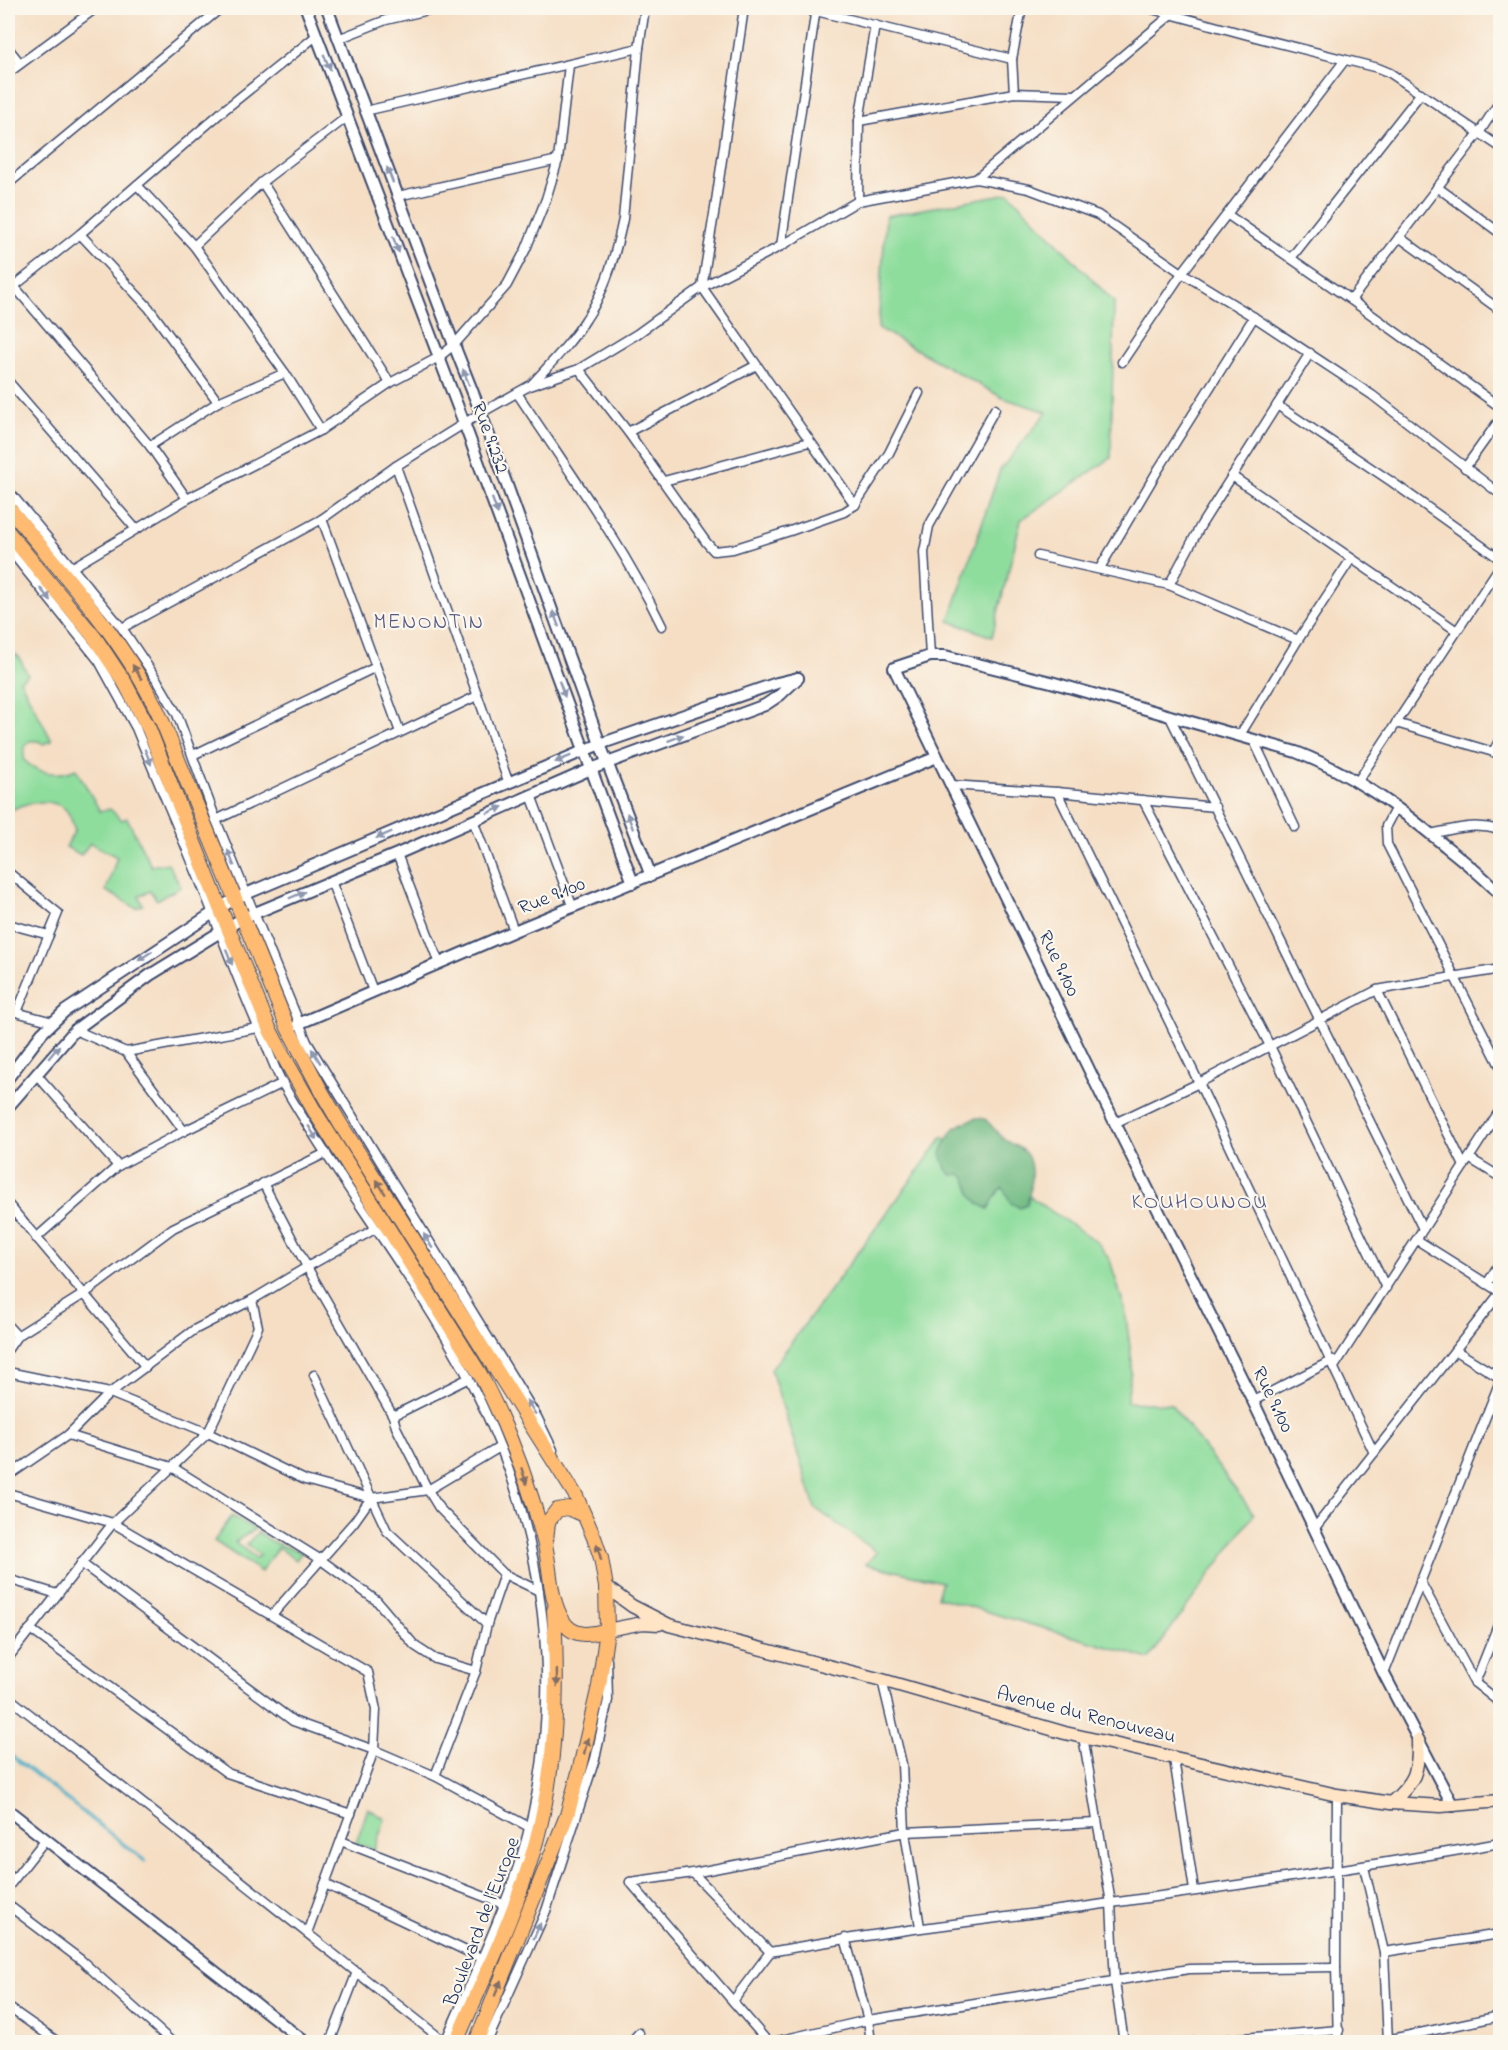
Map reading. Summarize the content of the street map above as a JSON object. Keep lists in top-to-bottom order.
{
  "streets": {
    "highway": ["Boulevard de l’Europe"],
    "main road": ["Avenue du Renouveau"],
    "street": ["Rue 9.232", "Rue 9.100"]
  },
  "crossings": [
    ["Rue 9.232", "Rue 9.100"],
    ["Rue 9.100", "Avenue du Renouveau"],
    ["Avenue du Renouveau", "Boulevard de l’Europe"]
  ],
  "districts": ["MENONTIN", "KOUHOUNOU"]
}
